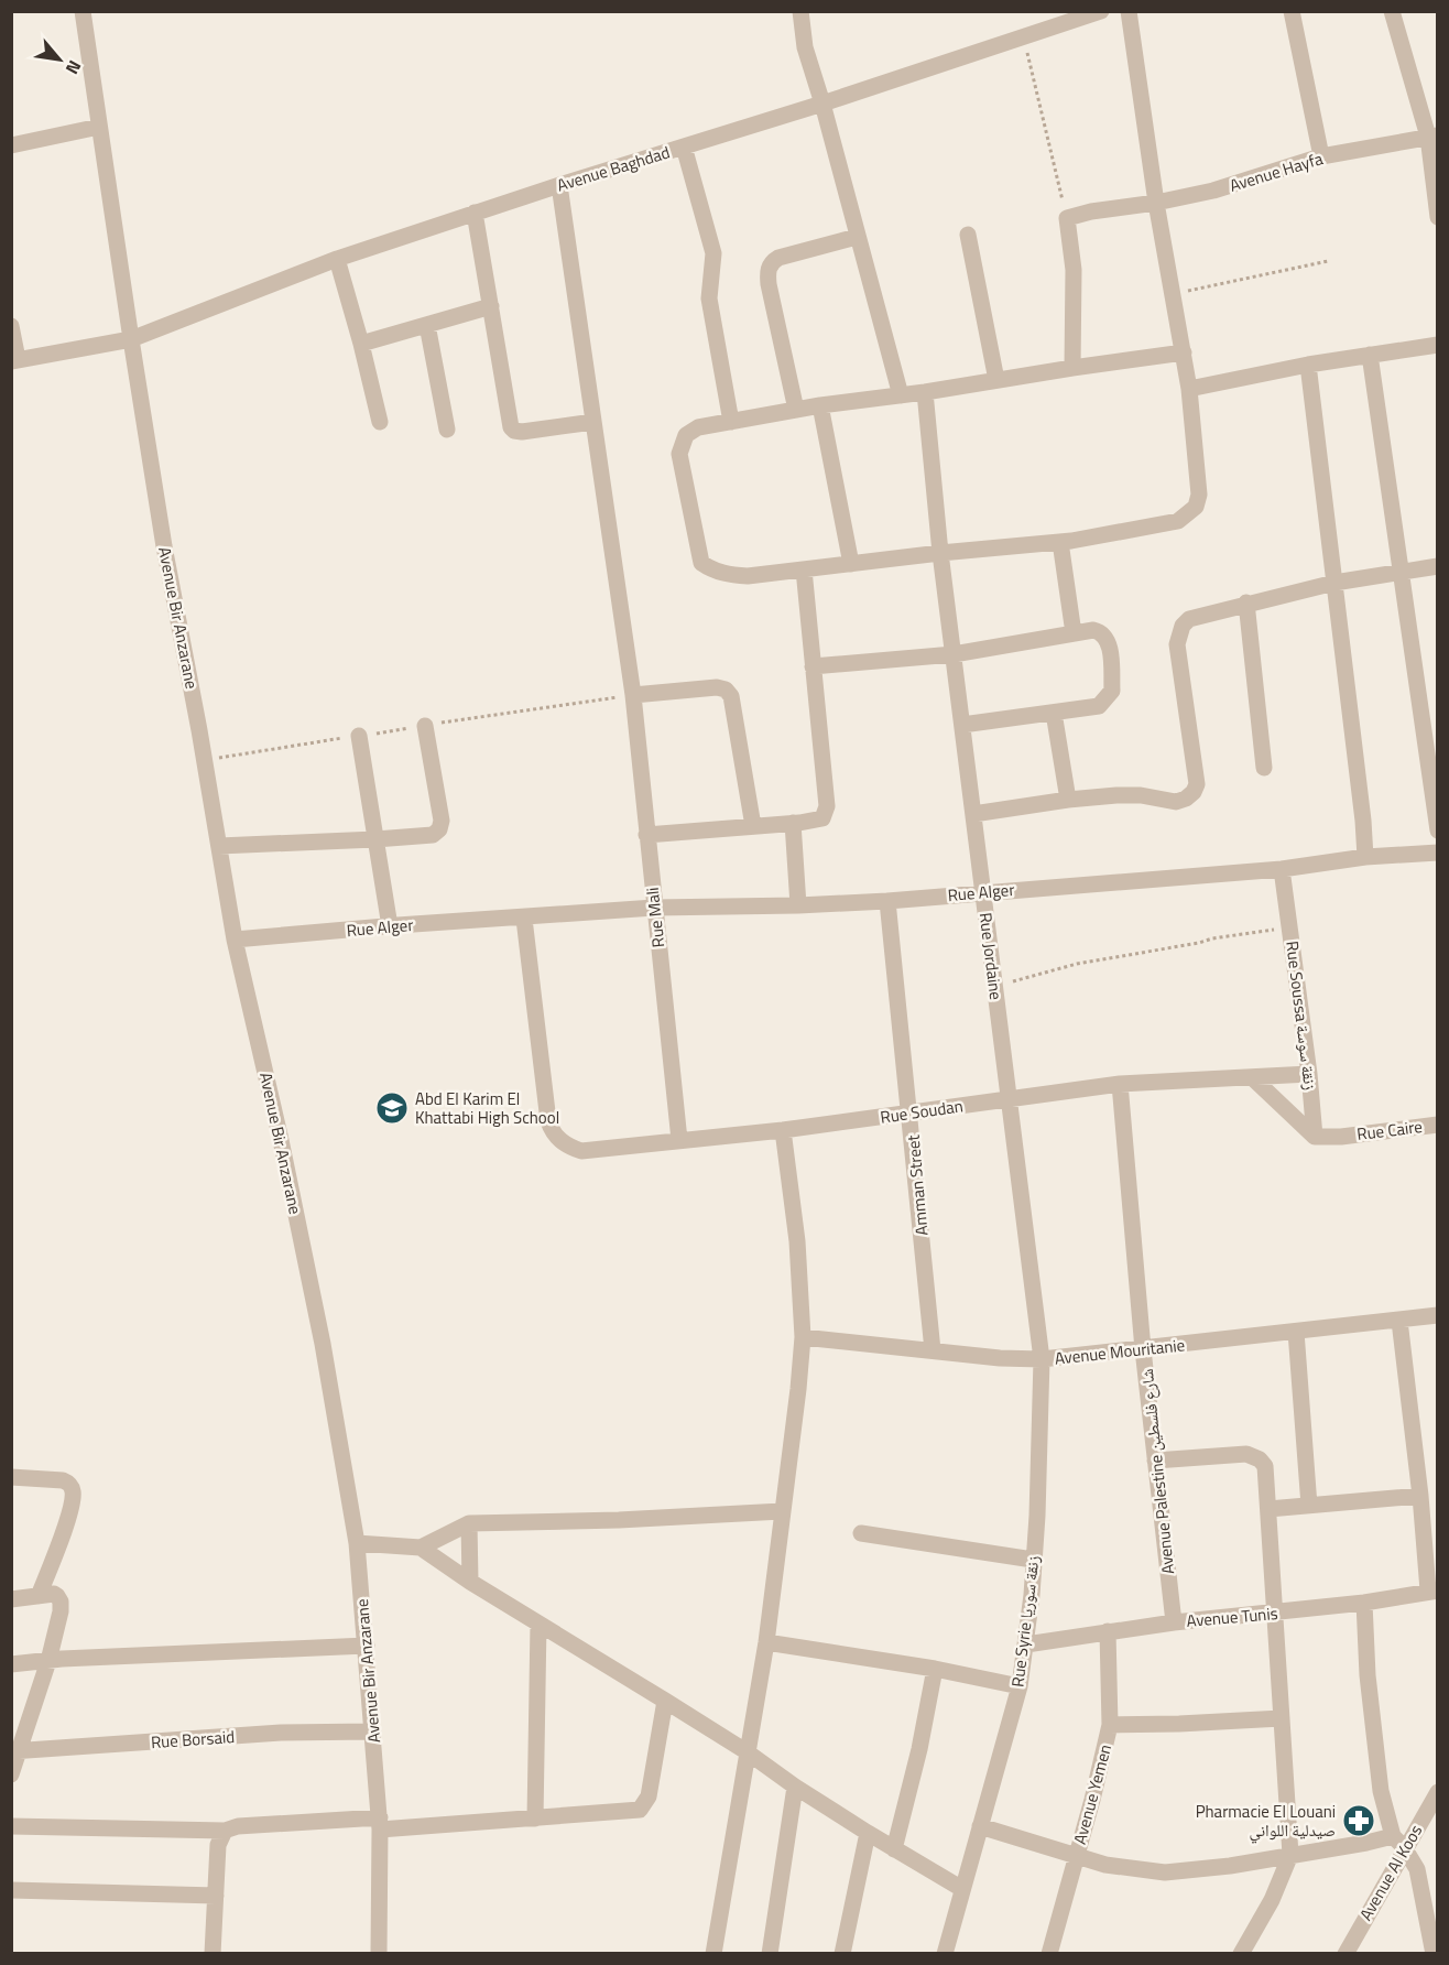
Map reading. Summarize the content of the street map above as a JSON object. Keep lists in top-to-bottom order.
{
  "streets": {
    "street": [
      "Avenue Baghdad",
      "Avenue Hayfa",
      "Avenue Bir Anzarane",
      "Rue Alger",
      "Rue Mali",
      "Rue Jordaine",
      "Rue Soussa زنقة سوسة",
      "Rue Soudan",
      "Rue Caire",
      "Amman Street",
      "Avenue Mouritanie",
      "Avenue Palestine شارع فلسطين",
      "Avenue Tunis",
      "Rue Syrie زنقة سوريا",
      "Rue Borsaid",
      "Avenue Yemen",
      "Avenue Al Koos"
    ]
  },
  "crossings": [
    ["Avenue Baghdad", "Avenue Bir Anzarane"],
    ["Avenue Baghdad", "Rue Mali"],
    ["Avenue Bir Anzarane", "Rue Alger"],
    ["Avenue Bir Anzarane", "Rue Borsaid"],
    ["Rue Alger", "Rue Mali"],
    ["Rue Alger", "Rue Jordaine"],
    ["Rue Alger", "Rue Soussa زنقة سوسة"],
    ["Rue Alger", "Rue Soudan"],
    ["Rue Alger", "Amman Street"],
    ["Rue Mali", "Rue Soudan"],
    ["Rue Jordaine", "Rue Soudan"],
    ["Rue Jordaine", "Avenue Mouritanie"],
    ["Rue Jordaine", "Rue Syrie زنقة سوريا"],
    ["Rue Soussa زنقة سوسة", "Rue Soudan"],
    ["Rue Soussa زنقة سوسة", "Rue Caire"],
    ["Rue Soudan", "Amman Street"],
    ["Rue Soudan", "Avenue Palestine شارع فلسطين"],
    ["Amman Street", "Avenue Mouritanie"],
    ["Avenue Mouritanie", "Avenue Palestine شارع فلسطين"],
    ["Avenue Mouritanie", "Rue Syrie زنقة سوريا"],
    ["Avenue Palestine شارع فلسطين", "Avenue Tunis"],
    ["Avenue Tunis", "Rue Syrie زنقة سوريا"],
    ["Avenue Tunis", "Avenue Yemen"]
  ],
  "places": {
    "school or university": ["Abd El Karim El Khattabi High School"],
    "pharmacy": ["Pharmacie El Louani صيدلية اللواني"]
  },
  "north": "bottom right"
}
